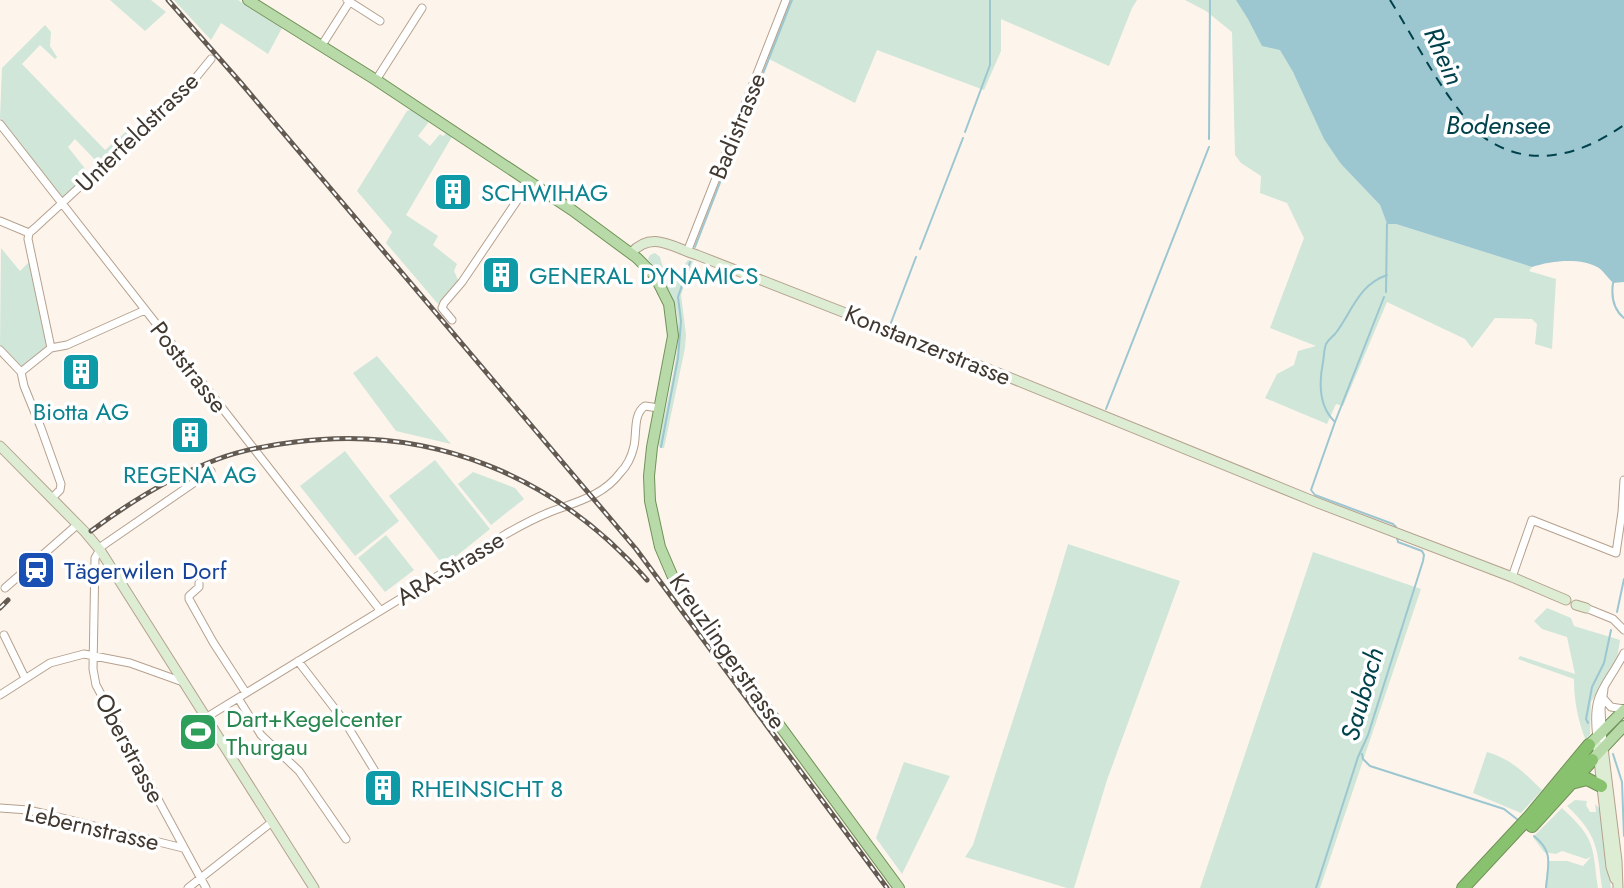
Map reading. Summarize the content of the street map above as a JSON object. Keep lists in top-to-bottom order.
{
  "streets": {
    "main road": ["Kreuzlingerstrasse"],
    "street": [
      "Badistrasse",
      "Unterfeldstrasse",
      "Konstanzerstrasse",
      "Poststrasse",
      "ARA-Strasse",
      "Oberstrasse",
      "Lebernstrasse"
    ]
  },
  "crossings": [
    ["Badistrasse", "Konstanzerstrasse"],
    ["Unterfeldstrasse", "Poststrasse"],
    ["Konstanzerstrasse", "Kreuzlingerstrasse"],
    ["Poststrasse", "ARA-Strasse"],
    ["ARA-Strasse", "Kreuzlingerstrasse"],
    ["Oberstrasse", "Lebernstrasse"]
  ],
  "water": ["Rhein", "Bodensee", "Saubach"],
  "places": {
    "building": [
      "SCHWIHAG",
      "GENERAL DYNAMICS",
      "Biotta AG",
      "REGENA AG",
      "RHEINSICHT 8"
    ],
    "station": ["Tägerwilen Dorf"],
    "sports": ["Dart+Kegelcenter Thurgau"]
  }
}
